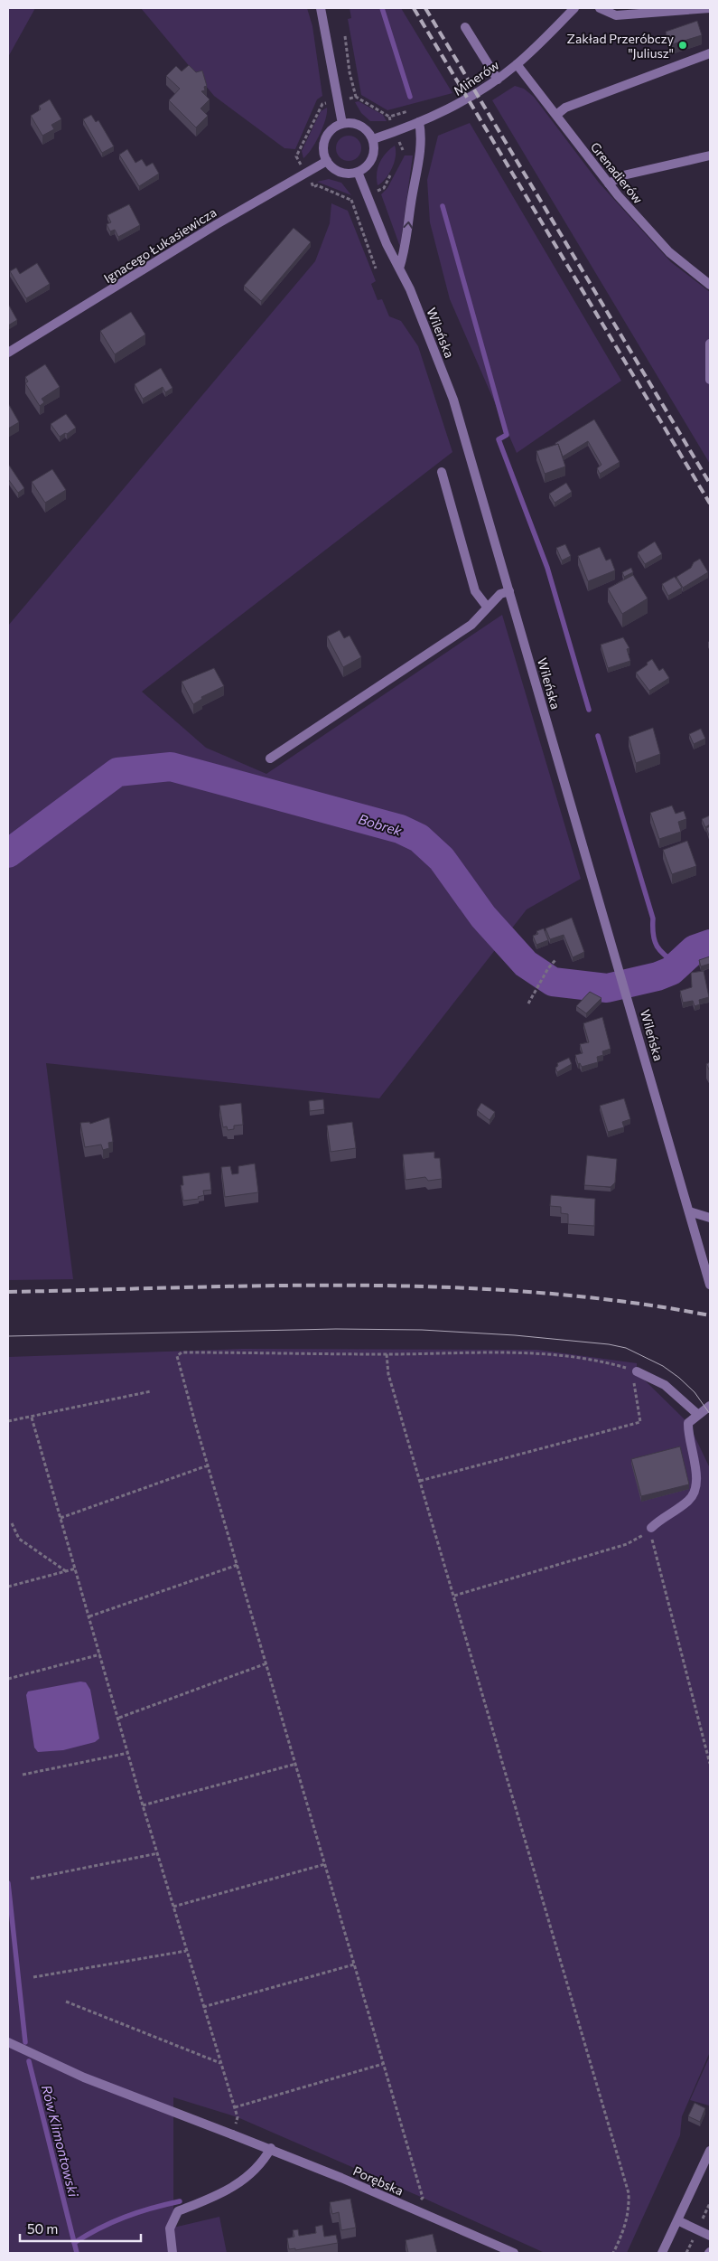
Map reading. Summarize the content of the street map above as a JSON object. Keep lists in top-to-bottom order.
{
  "streets": {
    "street": [
      "Minerów",
      "Grenadierów",
      "Ignacego Łukasiewicza",
      "Wileńska",
      "Porębska"
    ]
  },
  "crossings": [
    ["Minerów", "Grenadierów"],
    ["Minerów", "Ignacego Łukasiewicza"],
    ["Minerów", "Wileńska"],
    ["Ignacego Łukasiewicza", "Wileńska"]
  ],
  "water": ["Bobrek", "Rów Klimontowski"],
  "places": ["Zakład Przeróbczy \"Juliusz\""],
  "scale_bar": "50 m"
}
